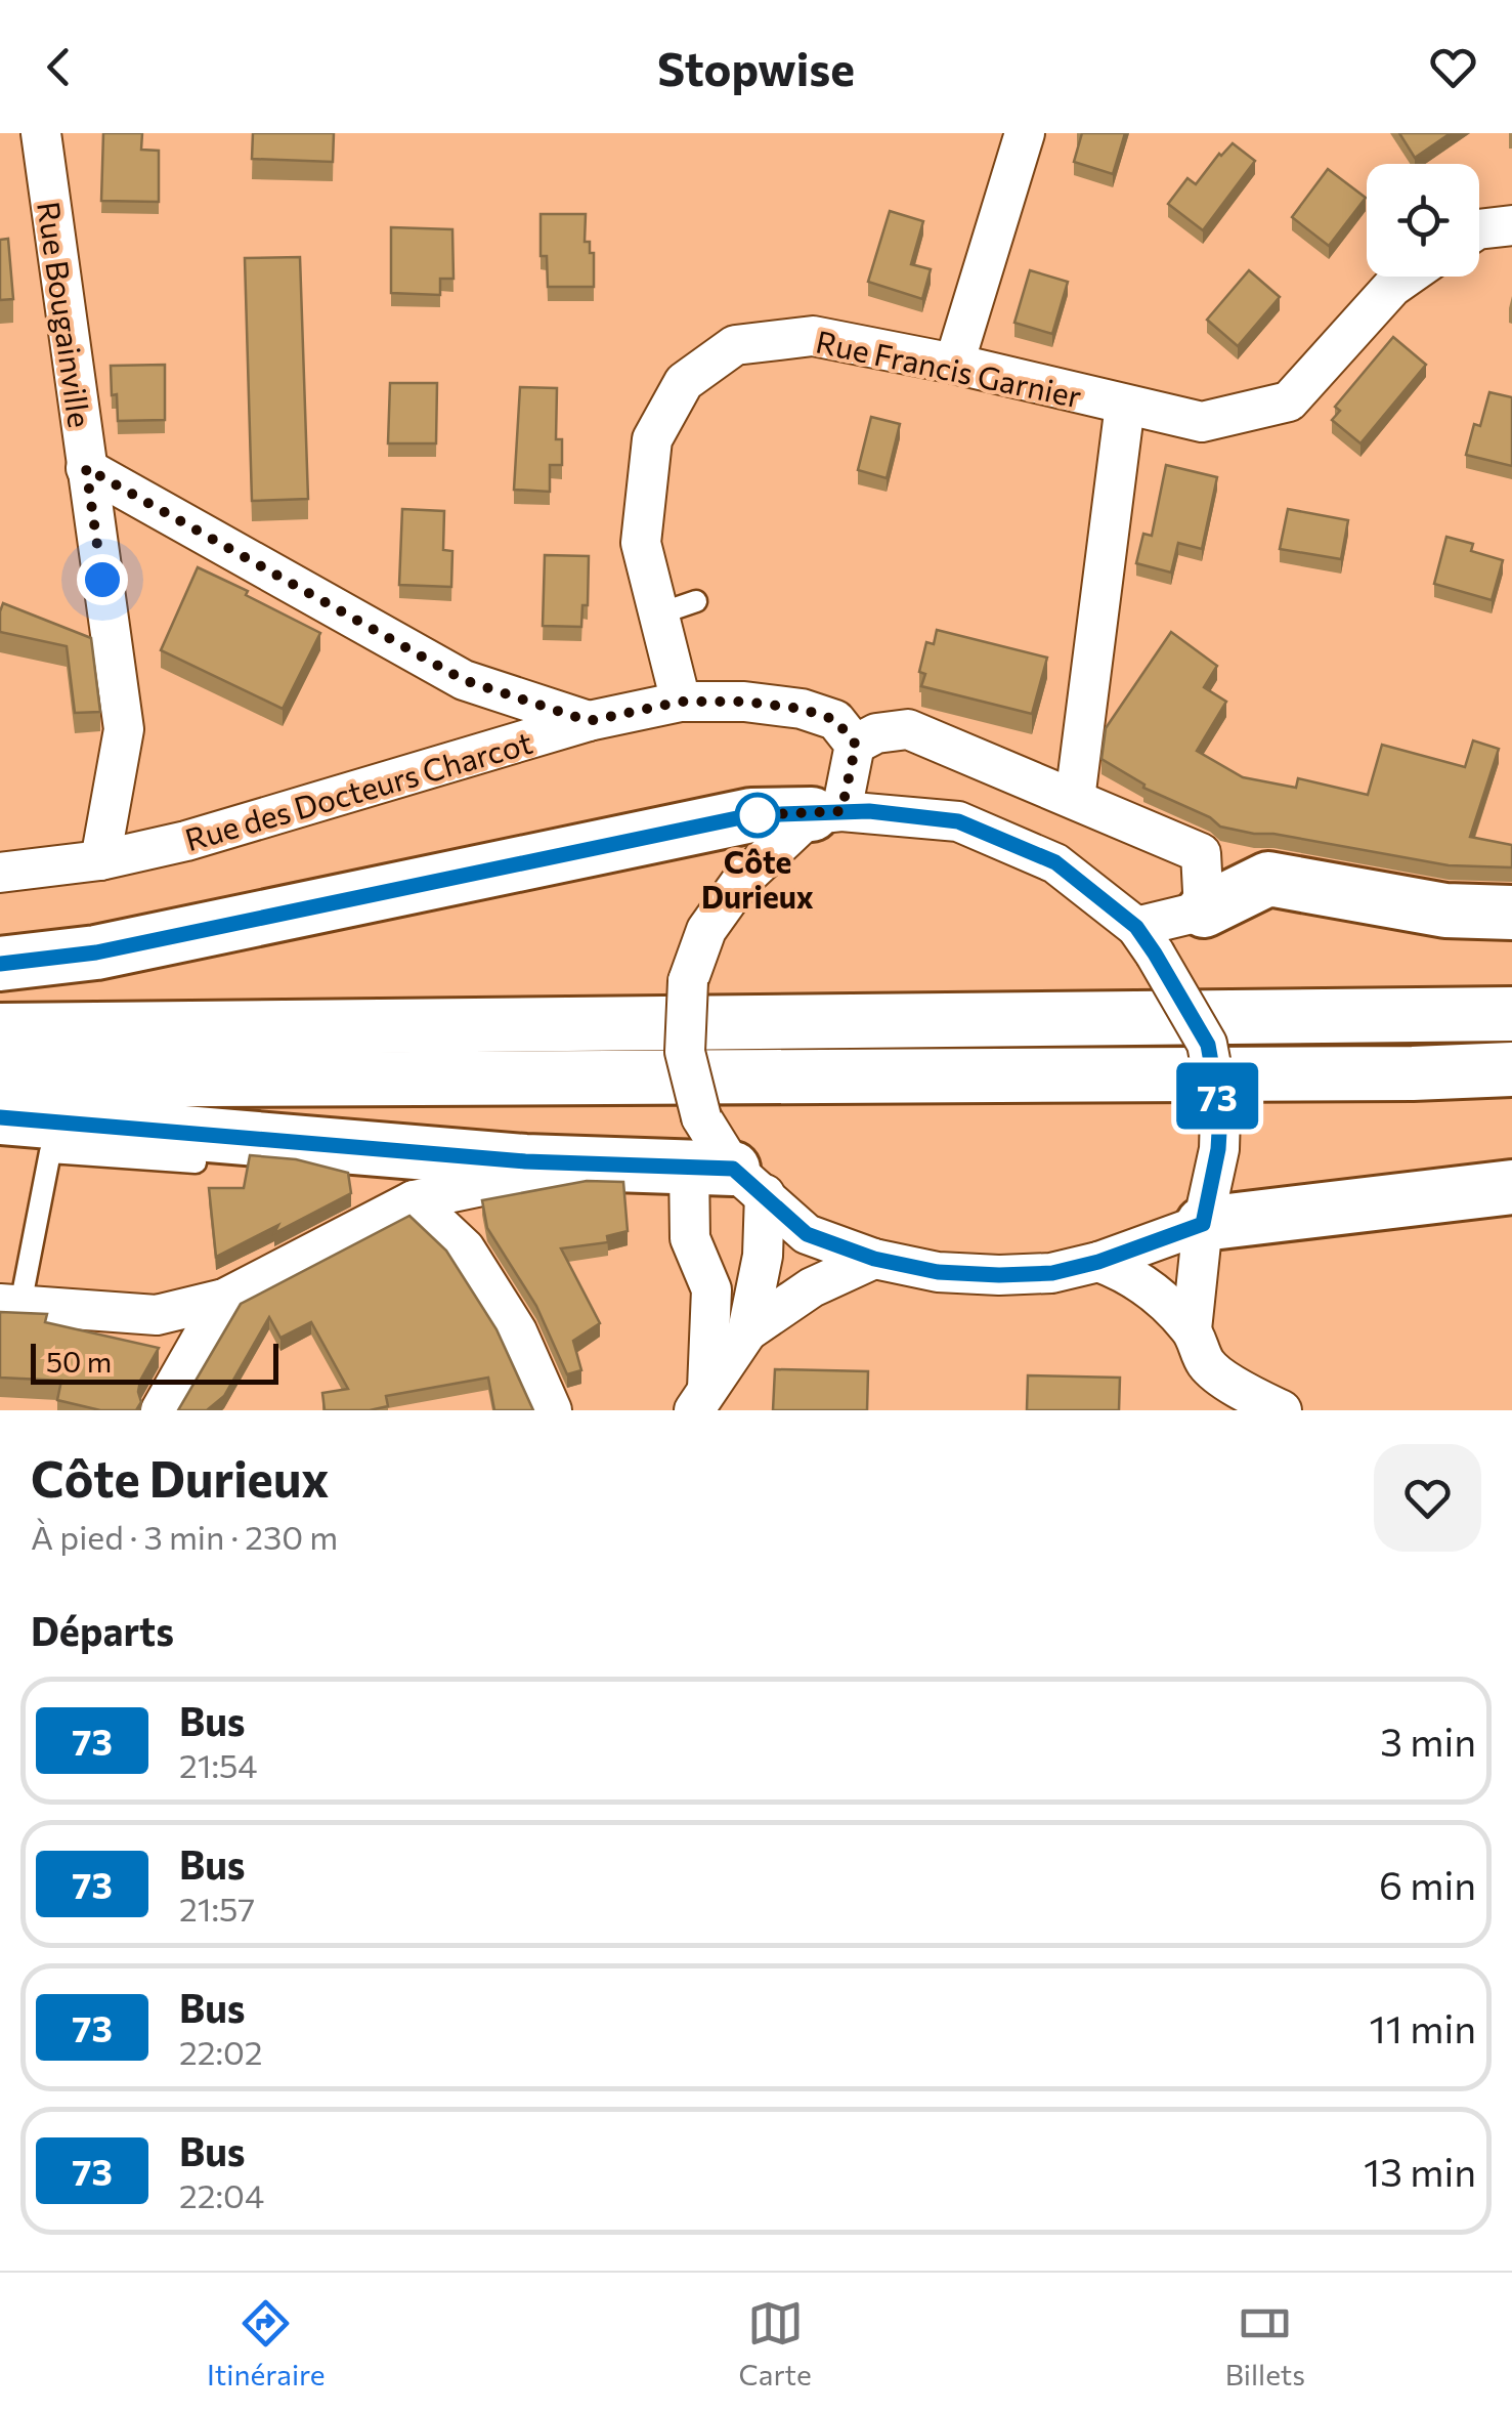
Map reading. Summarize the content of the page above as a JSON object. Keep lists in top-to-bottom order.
{
  "streets": {
    "street": ["Rue Bougainville", "Rue Francis Garnier", "Rue des Docteurs Charcot"]
  },
  "crossings": [
    ["Rue Bougainville", "Rue des Docteurs Charcot"],
    ["Rue Francis Garnier", "Rue des Docteurs Charcot"]
  ],
  "places": ["Côte Durieux"],
  "lines": ["bus line 73"],
  "scale_bar": "50 m",
  "page": {
    "header": "Stopwise",
    "on_map": "73",
    "scale": "50 m",
    "heading": [
      ["Côte Durieux", "À pied · 3 min · 230 m"],
      "Départs"
    ],
    "list": [
      {
        "mark": "73",
        "name": "Bus",
        "note": "21:54",
        "value": "3 min"
      },
      {
        "mark": "73",
        "name": "Bus",
        "note": "21:57",
        "value": "6 min"
      },
      {
        "mark": "73",
        "name": "Bus",
        "note": "22:02",
        "value": "11 min"
      },
      {
        "mark": "73",
        "name": "Bus",
        "note": "22:04",
        "value": "13 min"
      }
    ],
    "tabs": ["Itinéraire", "Carte", "Billets"]
  }
}
